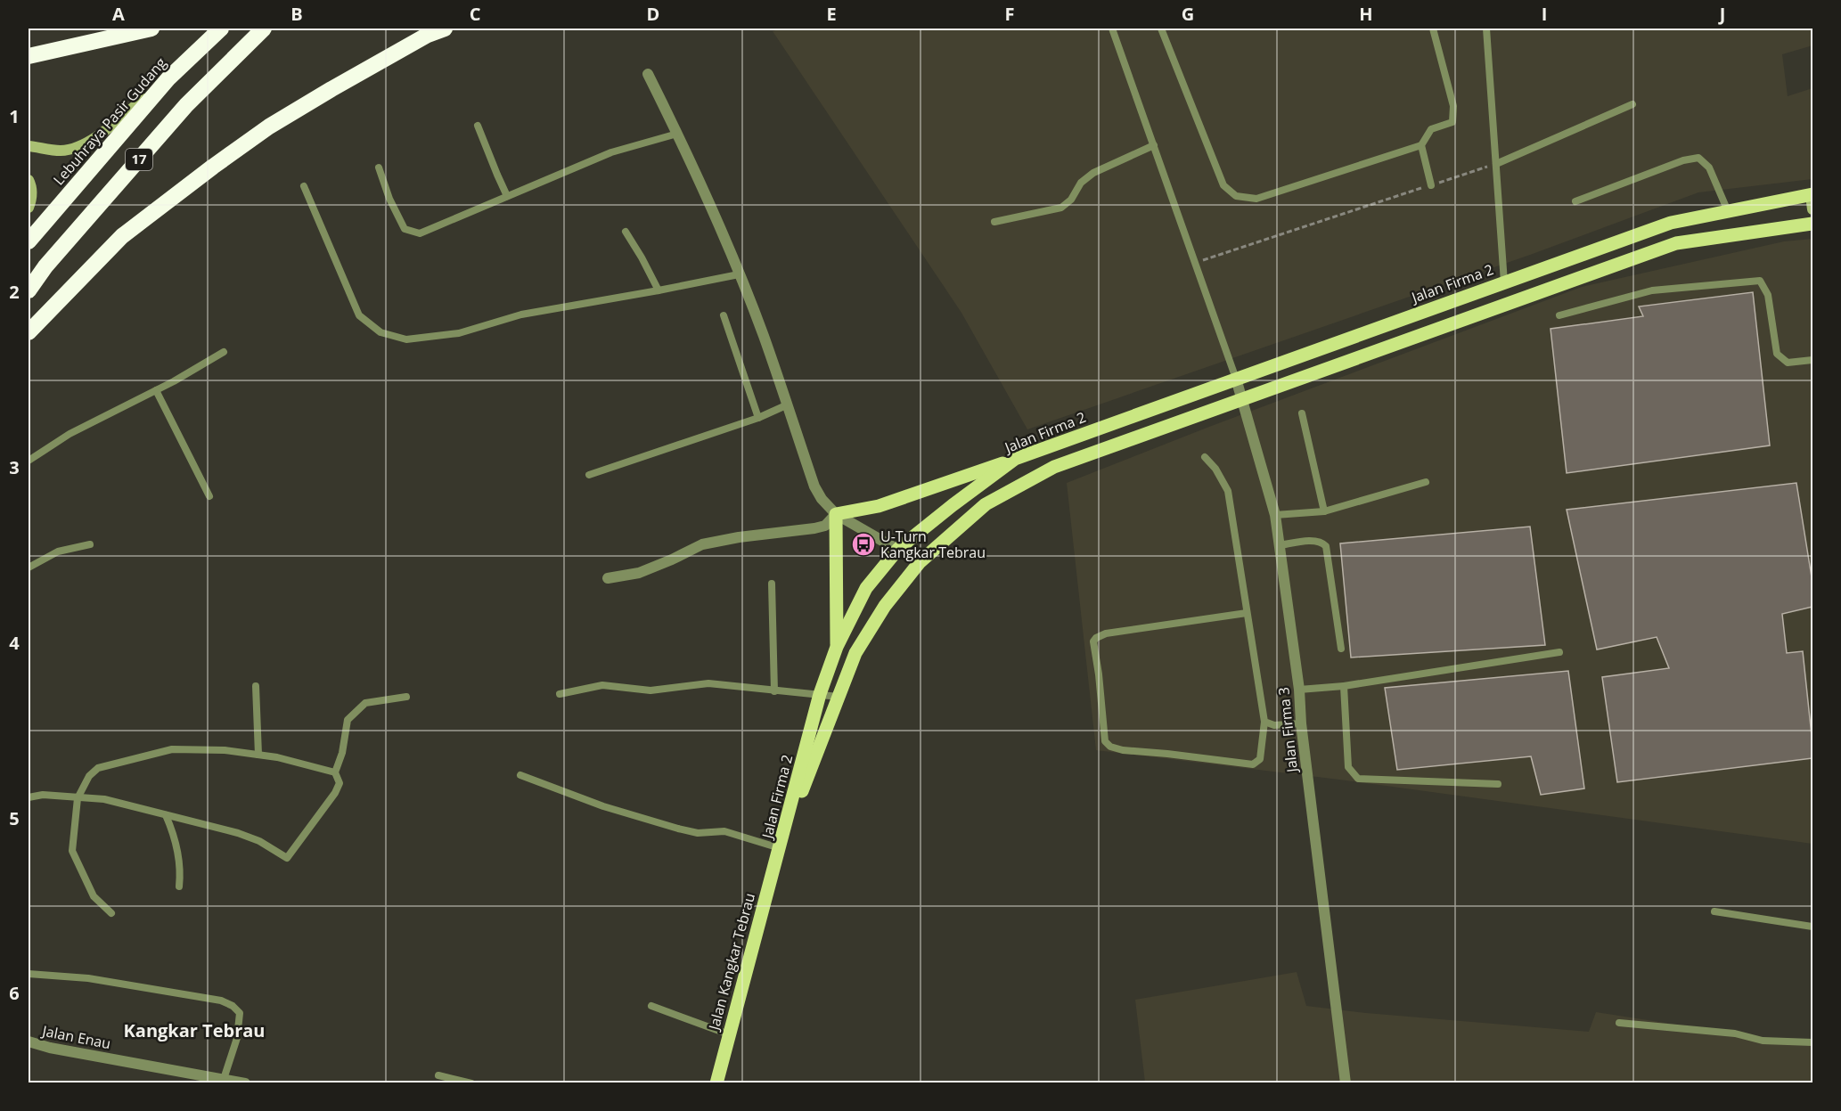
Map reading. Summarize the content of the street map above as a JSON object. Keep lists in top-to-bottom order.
{
  "streets": {
    "highway": ["Lebuhraya Pasir Gudang", "17"],
    "main road": ["Jalan Firma 2", "Jalan Kangkar Tebrau"],
    "street": ["Jalan Firma 3", "Jalan Enau"]
  },
  "crossings": [
    ["Jalan Firma 2", "Jalan Firma 3"],
    ["Jalan Firma 2", "Jalan Kangkar Tebrau"]
  ],
  "districts": ["Kangkar Tebrau"],
  "places": {
    "bus stop": ["U-Turn Kangkar Tebrau"]
  },
  "grid": {
    "columns": [
      "A",
      "B",
      "C",
      "D",
      "E",
      "F",
      "G",
      "H",
      "I",
      "J"
    ],
    "rows": [
      "1",
      "2",
      "3",
      "4",
      "5",
      "6"
    ]
  }
}
